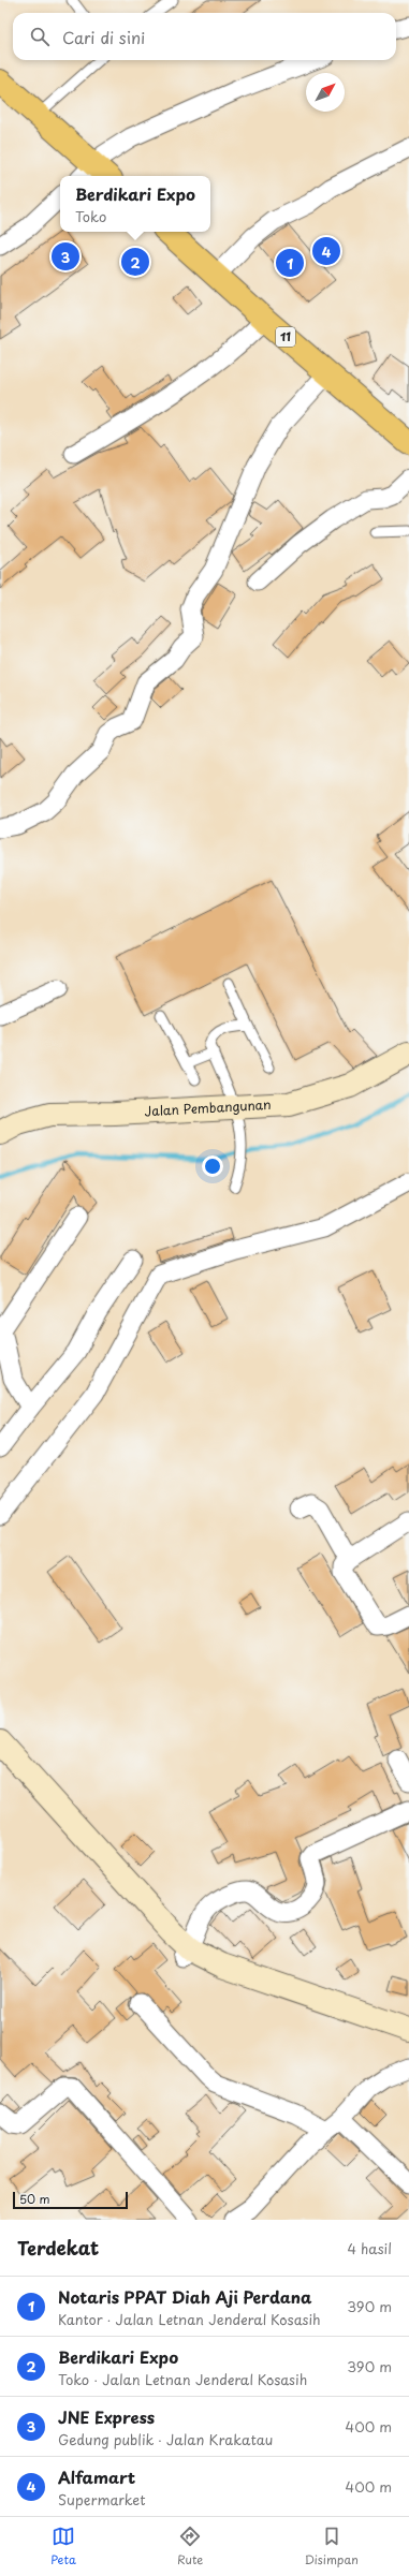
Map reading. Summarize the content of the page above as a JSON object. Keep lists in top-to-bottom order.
{
  "streets": {
    "highway": ["11"],
    "street": ["Jalan Pembangunan"]
  },
  "scale_bar": "50 m",
  "north": "top right",
  "page": {
    "search": "Cari di sini",
    "popup": ["Berdikari Expo", "Toko"],
    "pins": [
      "4",
      "3",
      "2",
      "1"
    ],
    "scale": "50 m",
    "heading": ["Terdekat", "4 hasil"],
    "list": [
      {
        "mark": "1",
        "name": "Notaris PPAT Diah Aji Perdana",
        "note": "Kantor · Jalan Letnan Jenderal Kosasih",
        "value": "390 m"
      },
      {
        "mark": "2",
        "name": "Berdikari Expo",
        "note": "Toko · Jalan Letnan Jenderal Kosasih",
        "value": "390 m"
      },
      {
        "mark": "3",
        "name": "JNE Express",
        "note": "Gedung publik · Jalan Krakatau",
        "value": "400 m"
      },
      {
        "mark": "4",
        "name": "Alfamart",
        "note": "Supermarket",
        "value": "400 m"
      }
    ],
    "nav": ["Peta", "Rute", "Disimpan"]
  }
}
